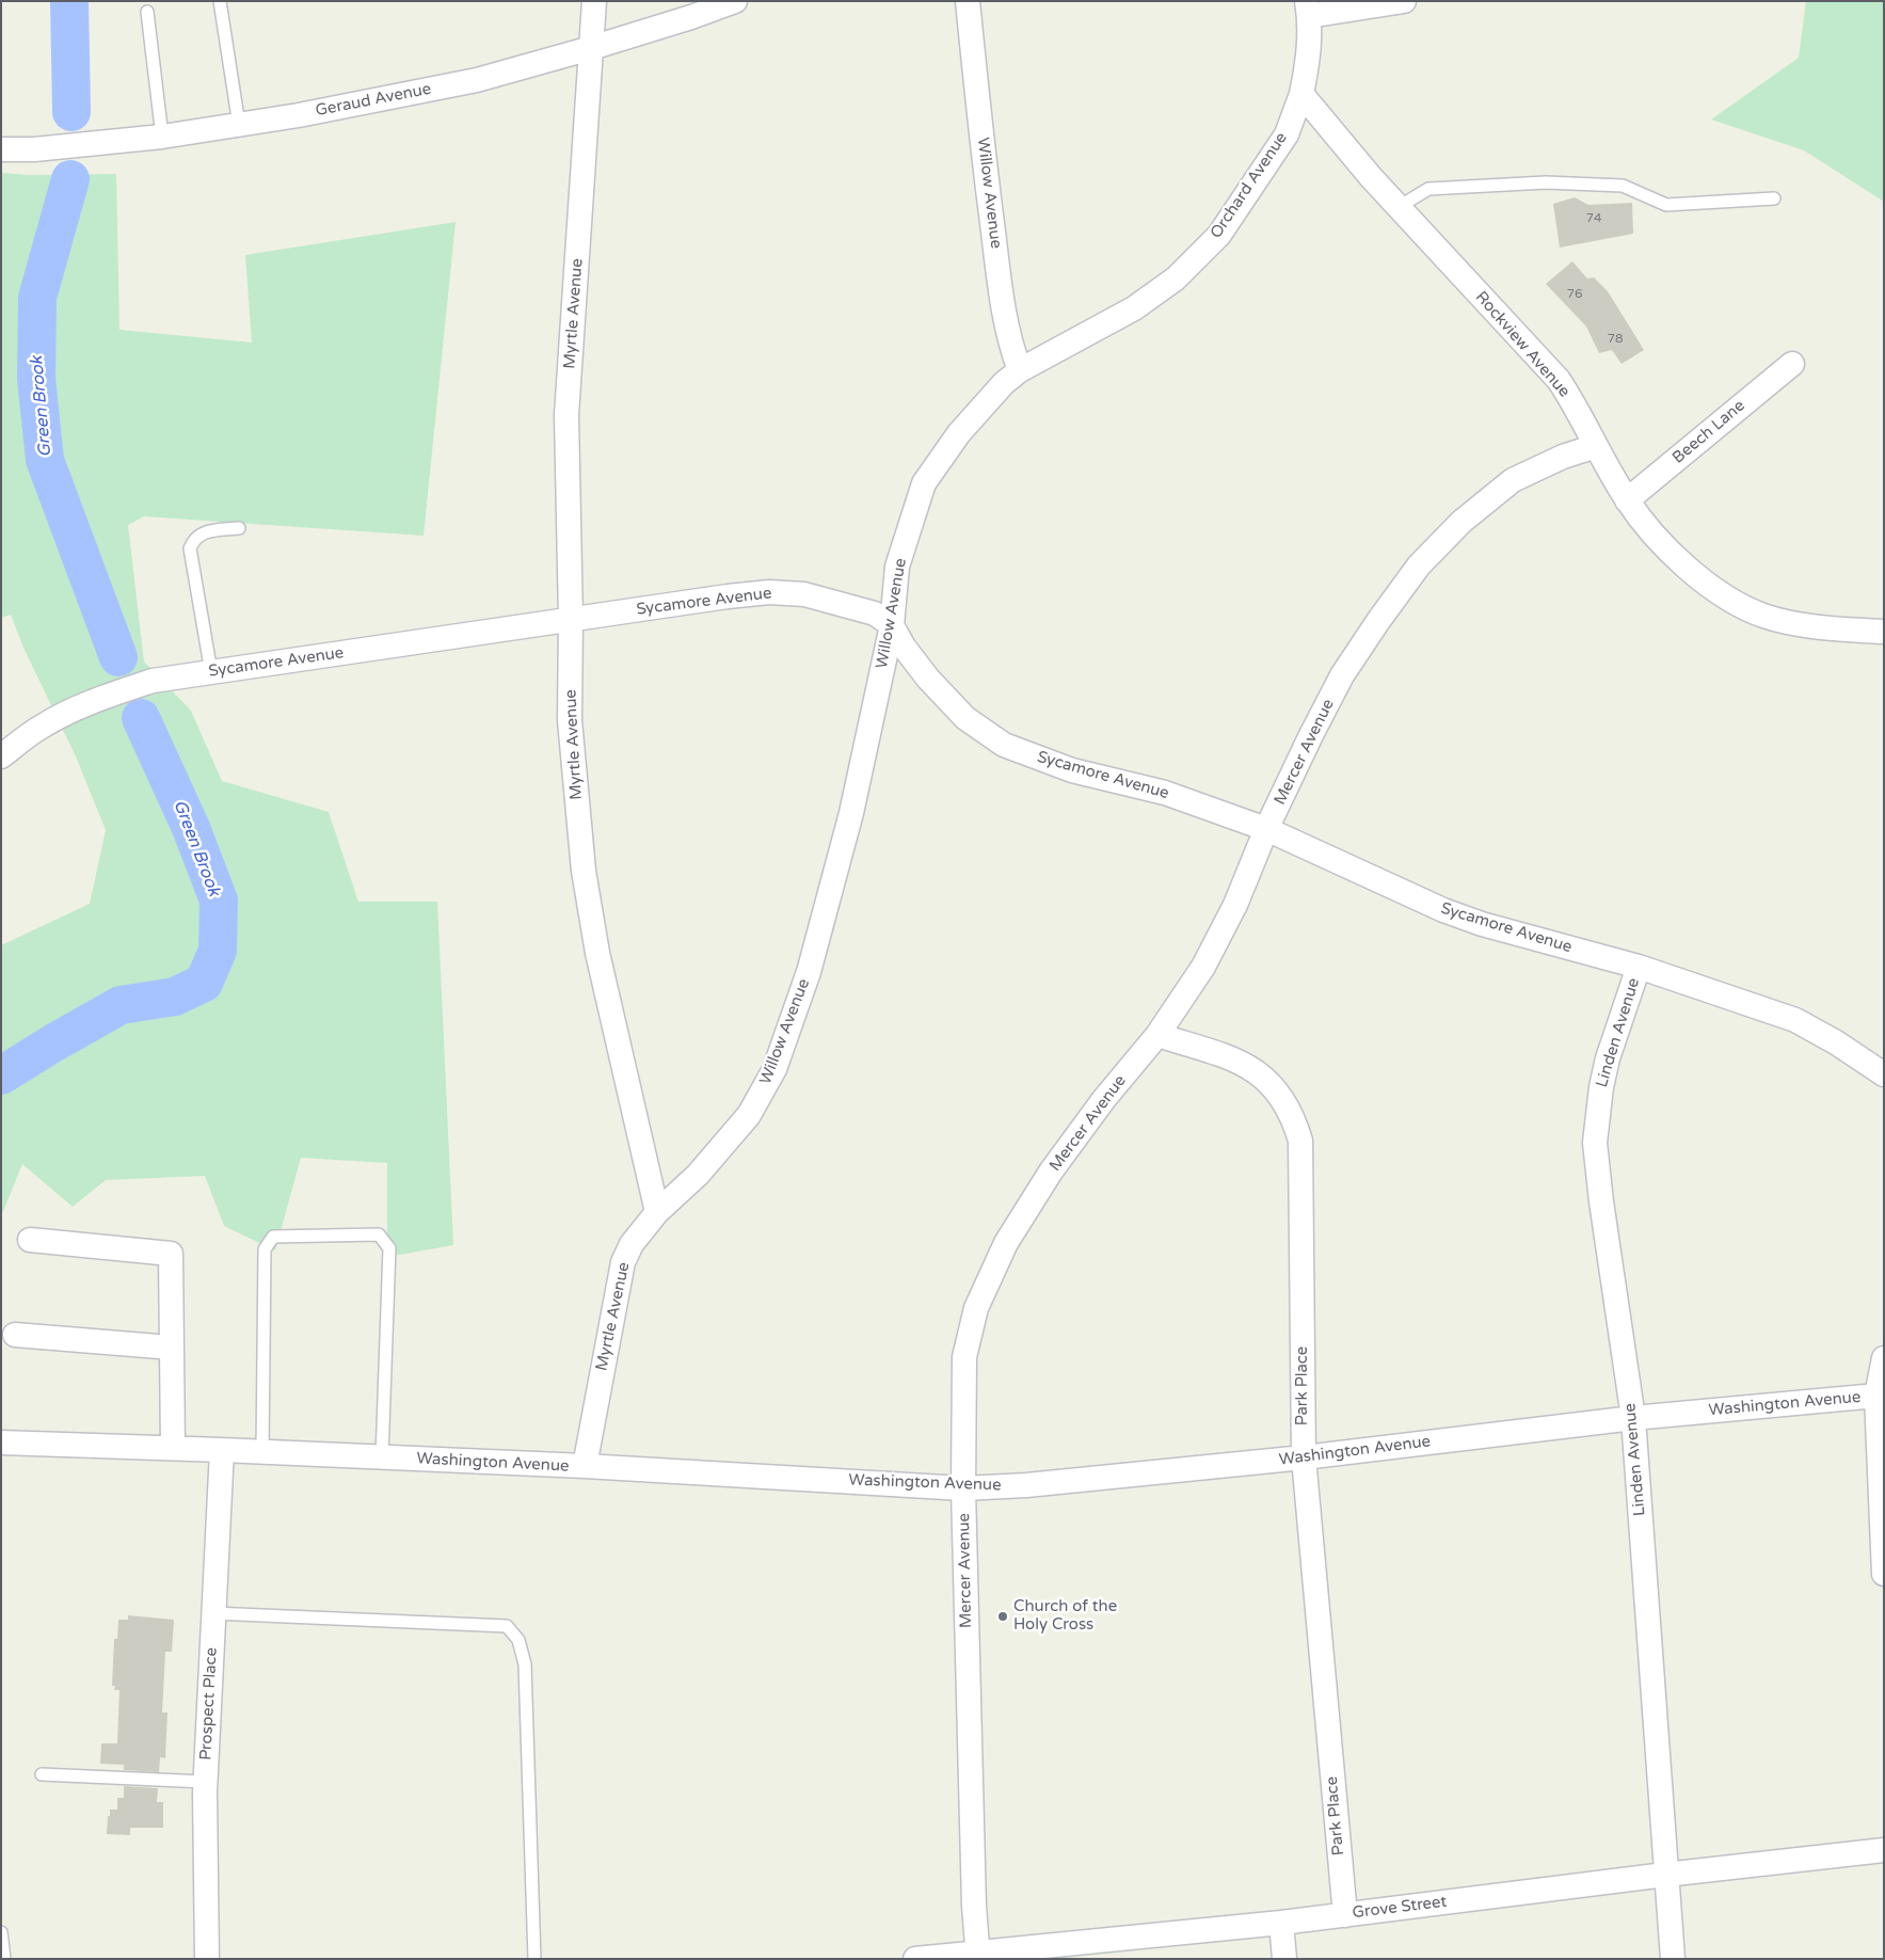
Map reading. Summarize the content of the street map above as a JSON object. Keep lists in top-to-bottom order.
{
  "streets": {
    "street": [
      "Geraud Avenue",
      "Orchard Avenue",
      "Willow Avenue",
      "Myrtle Avenue",
      "Rockview Avenue",
      "Beech Lane",
      "Sycamore Avenue",
      "Mercer Avenue",
      "Linden Avenue",
      "Park Place",
      "Washington Avenue",
      "Prospect Place",
      "Grove Street"
    ]
  },
  "crossings": [
    ["Geraud Avenue", "Myrtle Avenue"],
    ["Orchard Avenue", "Willow Avenue"],
    ["Orchard Avenue", "Rockview Avenue"],
    ["Willow Avenue", "Myrtle Avenue"],
    ["Willow Avenue", "Sycamore Avenue"],
    ["Myrtle Avenue", "Sycamore Avenue"],
    ["Myrtle Avenue", "Washington Avenue"],
    ["Rockview Avenue", "Beech Lane"],
    ["Rockview Avenue", "Mercer Avenue"],
    ["Sycamore Avenue", "Mercer Avenue"],
    ["Sycamore Avenue", "Linden Avenue"],
    ["Mercer Avenue", "Park Place"],
    ["Mercer Avenue", "Washington Avenue"],
    ["Mercer Avenue", "Grove Street"],
    ["Linden Avenue", "Washington Avenue"],
    ["Linden Avenue", "Grove Street"],
    ["Park Place", "Washington Avenue"],
    ["Park Place", "Grove Street"],
    ["Washington Avenue", "Prospect Place"]
  ],
  "water": ["Green Brook"],
  "places": ["Church of the Holy Cross"],
  "house_numbers": ["74", "76", "78"]
}
